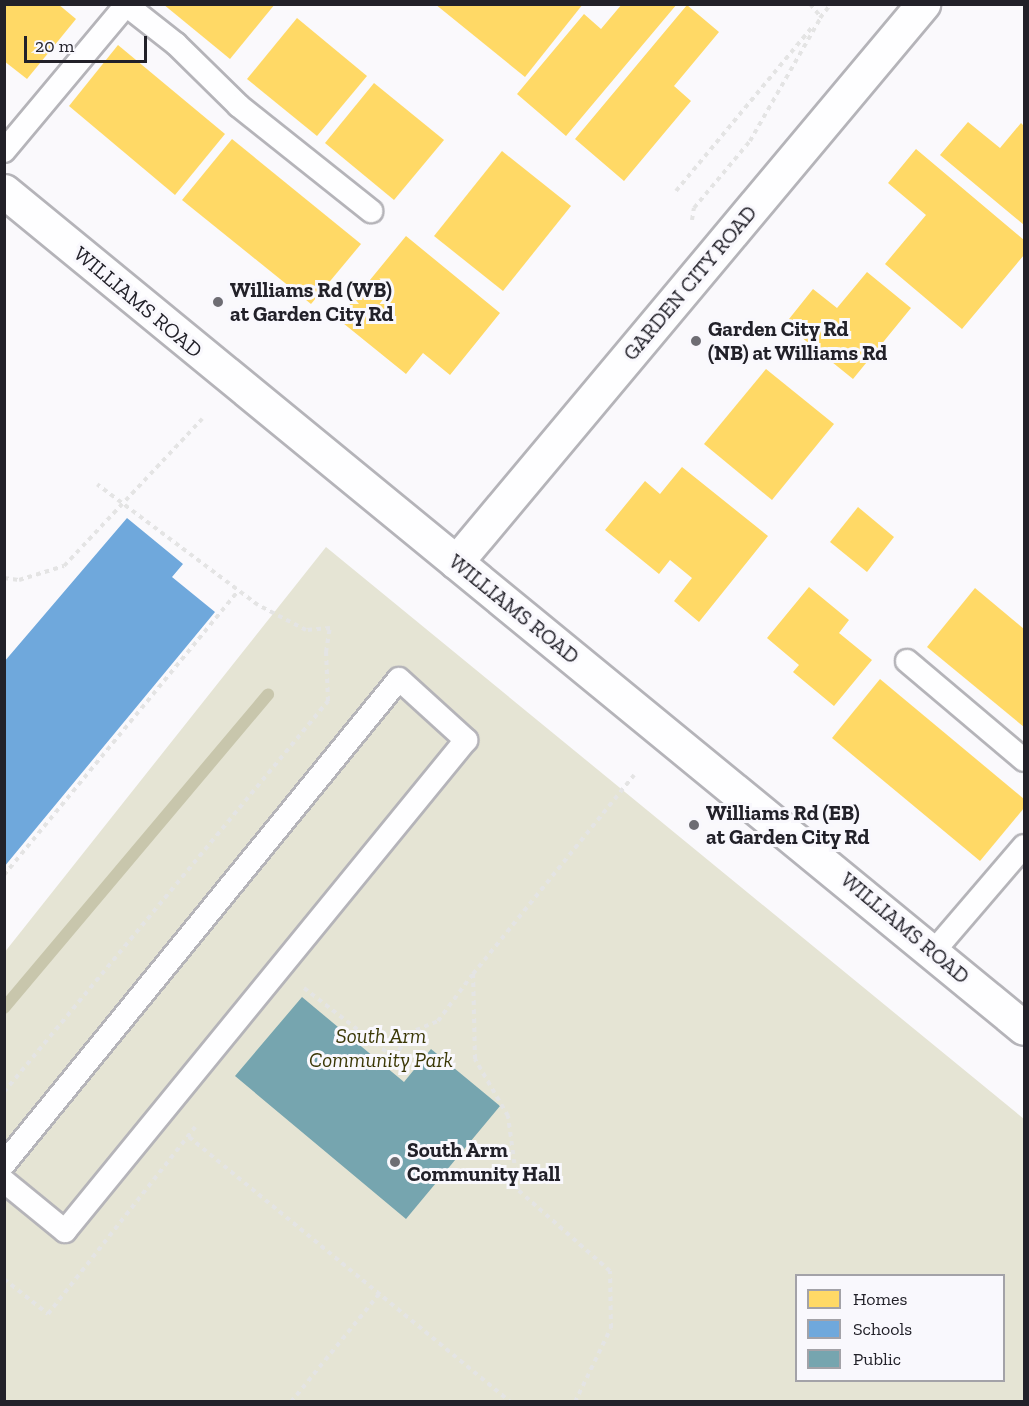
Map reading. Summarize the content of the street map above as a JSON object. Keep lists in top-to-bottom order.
{
  "streets": {
    "street": ["GARDEN CITY ROAD", "WILLIAMS ROAD"]
  },
  "crossings": [
    ["GARDEN CITY ROAD", "WILLIAMS ROAD"]
  ],
  "parks": ["South Arm Community Park"],
  "places": [
    "Williams Rd (WB) at Garden City Rd",
    "Garden City Rd (NB) at Williams Rd",
    "Williams Rd (EB) at Garden City Rd",
    "South Arm Community Hall"
  ],
  "legend": ["Homes", "Schools", "Public"],
  "scale_bar": "20 m"
}
